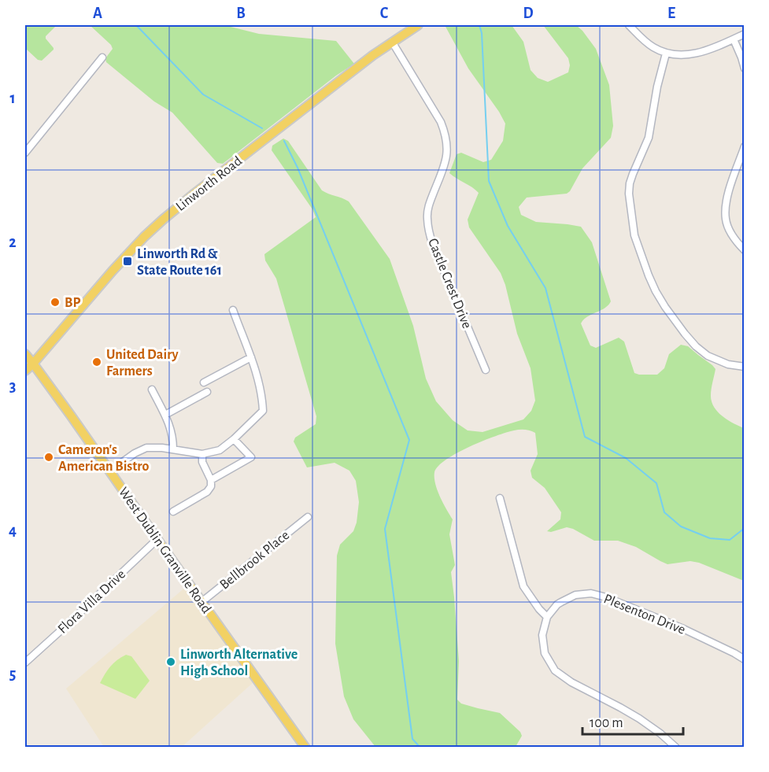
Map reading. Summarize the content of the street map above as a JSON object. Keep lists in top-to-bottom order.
{
  "streets": {
    "main road": ["Linworth Road", "West Dublin Granville Road"],
    "street": [
      "Castle Crest Drive",
      "Bellbrook Place",
      "Flora Villa Drive",
      "Plesenton Drive"
    ]
  },
  "crossings": [
    ["Linworth Road", "Castle Crest Drive"],
    ["Linworth Road", "West Dublin Granville Road"],
    ["West Dublin Granville Road", "Bellbrook Place"],
    ["West Dublin Granville Road", "Flora Villa Drive"]
  ],
  "places": {
    "transit": ["Linworth Rd & State Route 161"],
    "other": [
      "BP",
      "United Dairy Farmers",
      "Cameron's American Bistro",
      "Linworth Alternative High School"
    ]
  },
  "scale_bar": "100 m",
  "grid": {
    "columns": [
      "A",
      "B",
      "C",
      "D",
      "E"
    ],
    "rows": [
      "1",
      "2",
      "3",
      "4",
      "5"
    ]
  }
}
